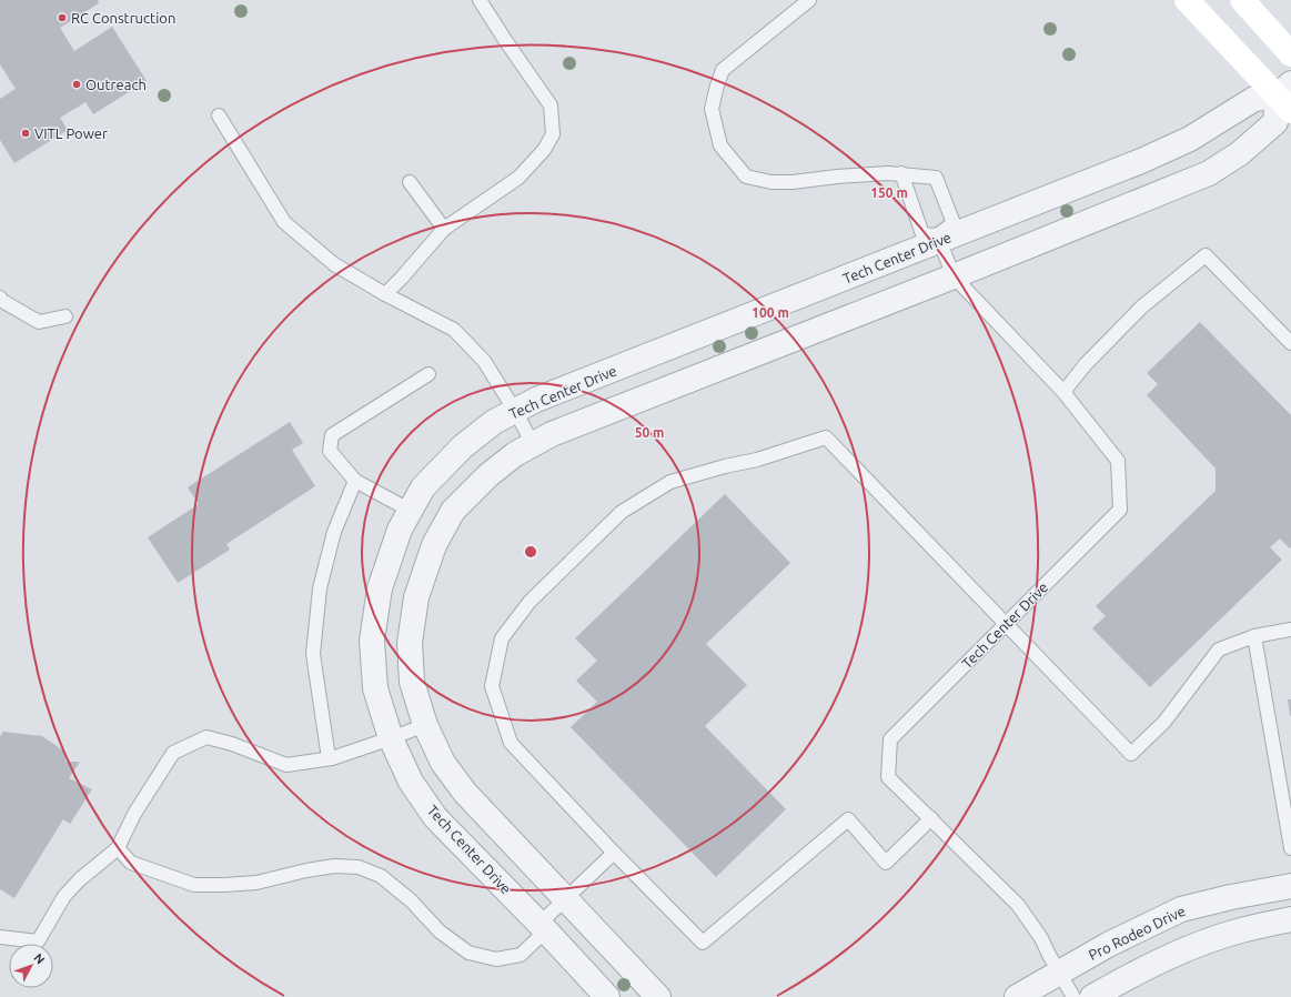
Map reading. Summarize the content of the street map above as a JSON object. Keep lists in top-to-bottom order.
{
  "streets": {
    "street": ["Tech Center Drive", "Pro Rodeo Drive"]
  },
  "crossings": [
    ["Tech Center Drive", "Pro Rodeo Drive"]
  ],
  "places": ["RC Construction", "Outreach", "VITL Power"],
  "north": "top right",
  "rings": ["150 m", "100 m", "50 m"]
}
